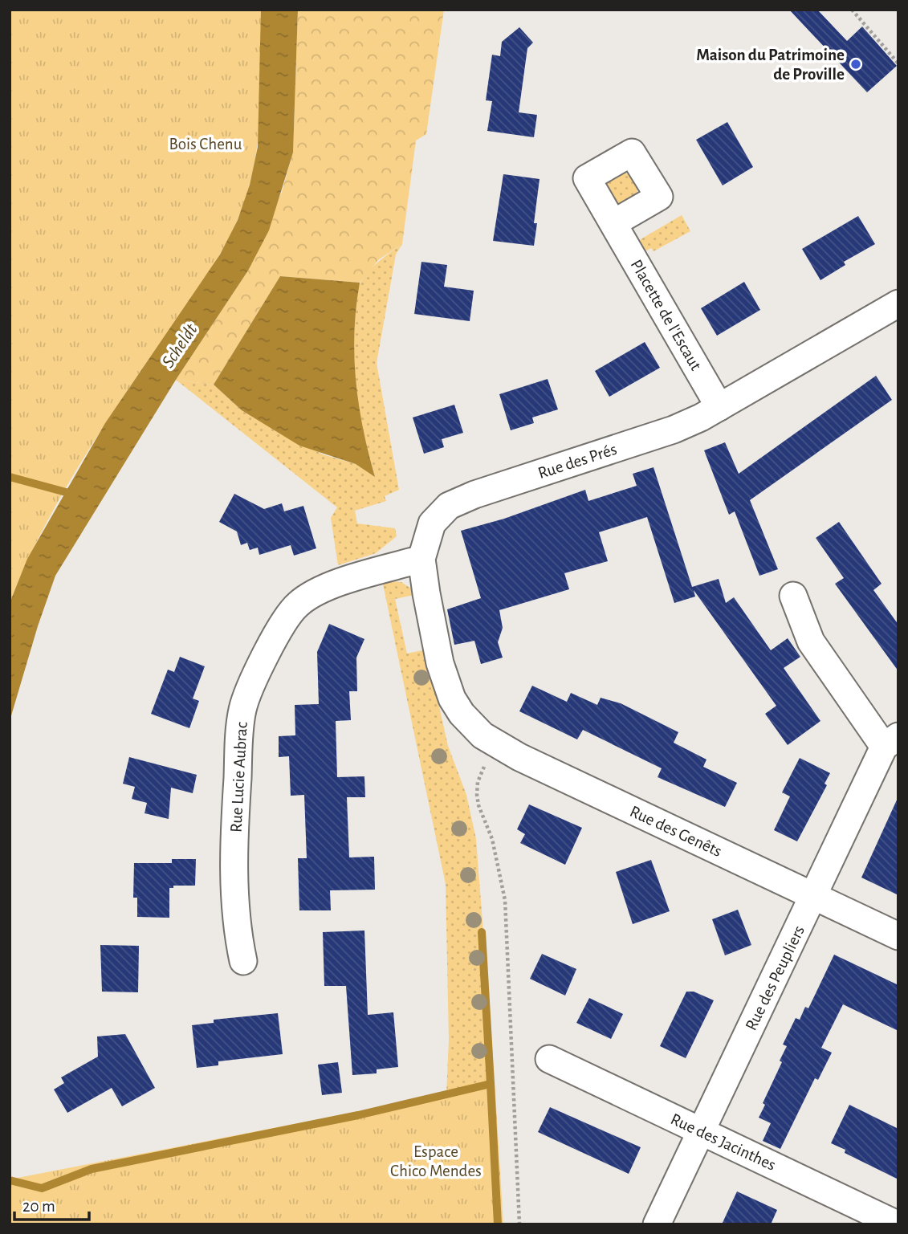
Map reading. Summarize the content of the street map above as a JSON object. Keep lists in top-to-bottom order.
{
  "streets": {
    "street": [
      "Placette de l'Escaut",
      "Rue des Prés",
      "Rue Lucie Aubrac",
      "Rue des Genêts",
      "Rue des Peupliers",
      "Rue des Jacinthes"
    ]
  },
  "crossings": [
    ["Placette de l'Escaut", "Rue des Prés"],
    ["Rue des Prés", "Rue Lucie Aubrac"],
    ["Rue des Prés", "Rue des Genêts"],
    ["Rue des Genêts", "Rue des Peupliers"],
    ["Rue des Peupliers", "Rue des Jacinthes"]
  ],
  "water": ["Scheldt"],
  "parks": ["Bois Chenu", "Espace Chico Mendes"],
  "places": ["Maison du Patrimoine de Proville"],
  "scale_bar": "20 m"
}
